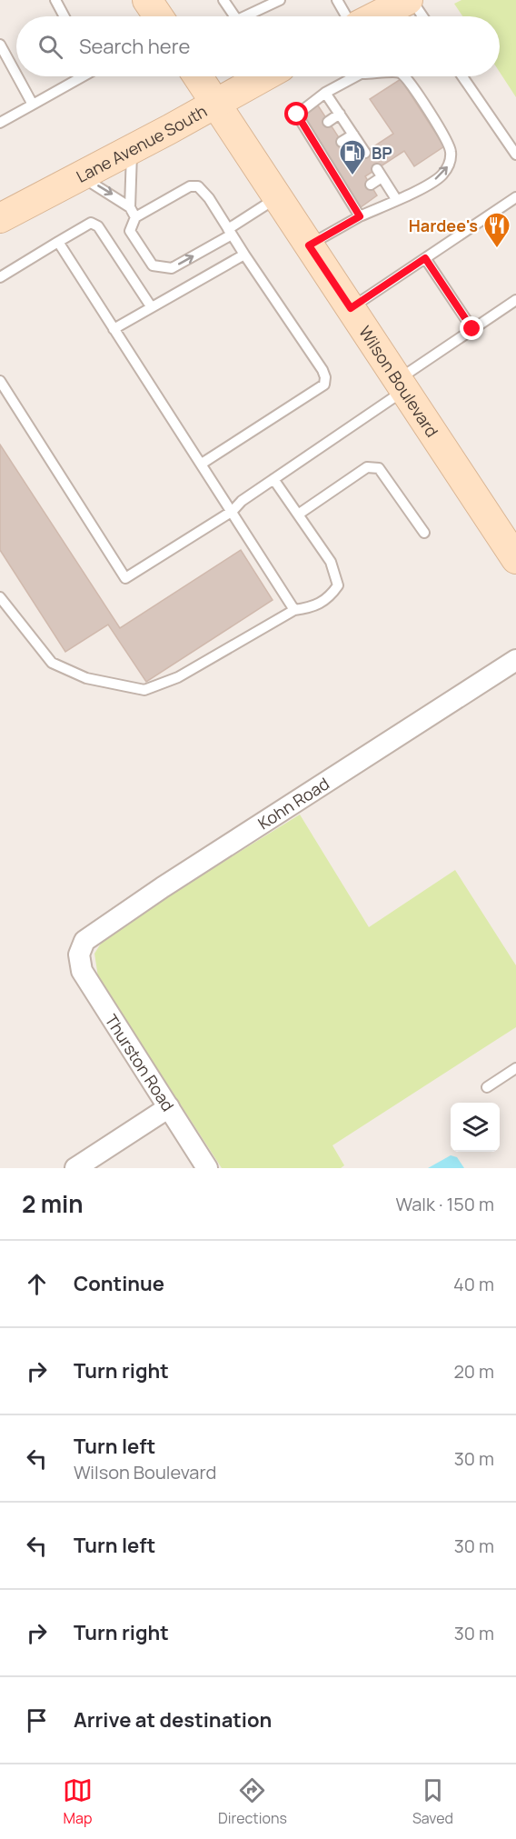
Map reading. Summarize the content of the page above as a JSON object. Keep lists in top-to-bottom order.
{
  "streets": {
    "main road": ["Lane Avenue South", "Wilson Boulevard"],
    "street": ["Kohn Road", "Thurston Road"]
  },
  "crossings": [
    ["Lane Avenue South", "Wilson Boulevard"],
    ["Kohn Road", "Thurston Road"]
  ],
  "places": {
    "fuel station": ["BP"],
    "restaurant": ["Hardee's"]
  },
  "page": {
    "search": "Search here",
    "heading": ["2 min", "Walk · 150 m"],
    "list": [
      ["Continue", "40 m"],
      ["Turn right", "20 m"],
      ["Turn left", "Wilson Boulevard", "30 m"],
      ["Turn left", "30 m"],
      ["Turn right", "30 m"],
      "Arrive at destination"
    ],
    "nav": ["Map", "Directions", "Saved"]
  }
}
